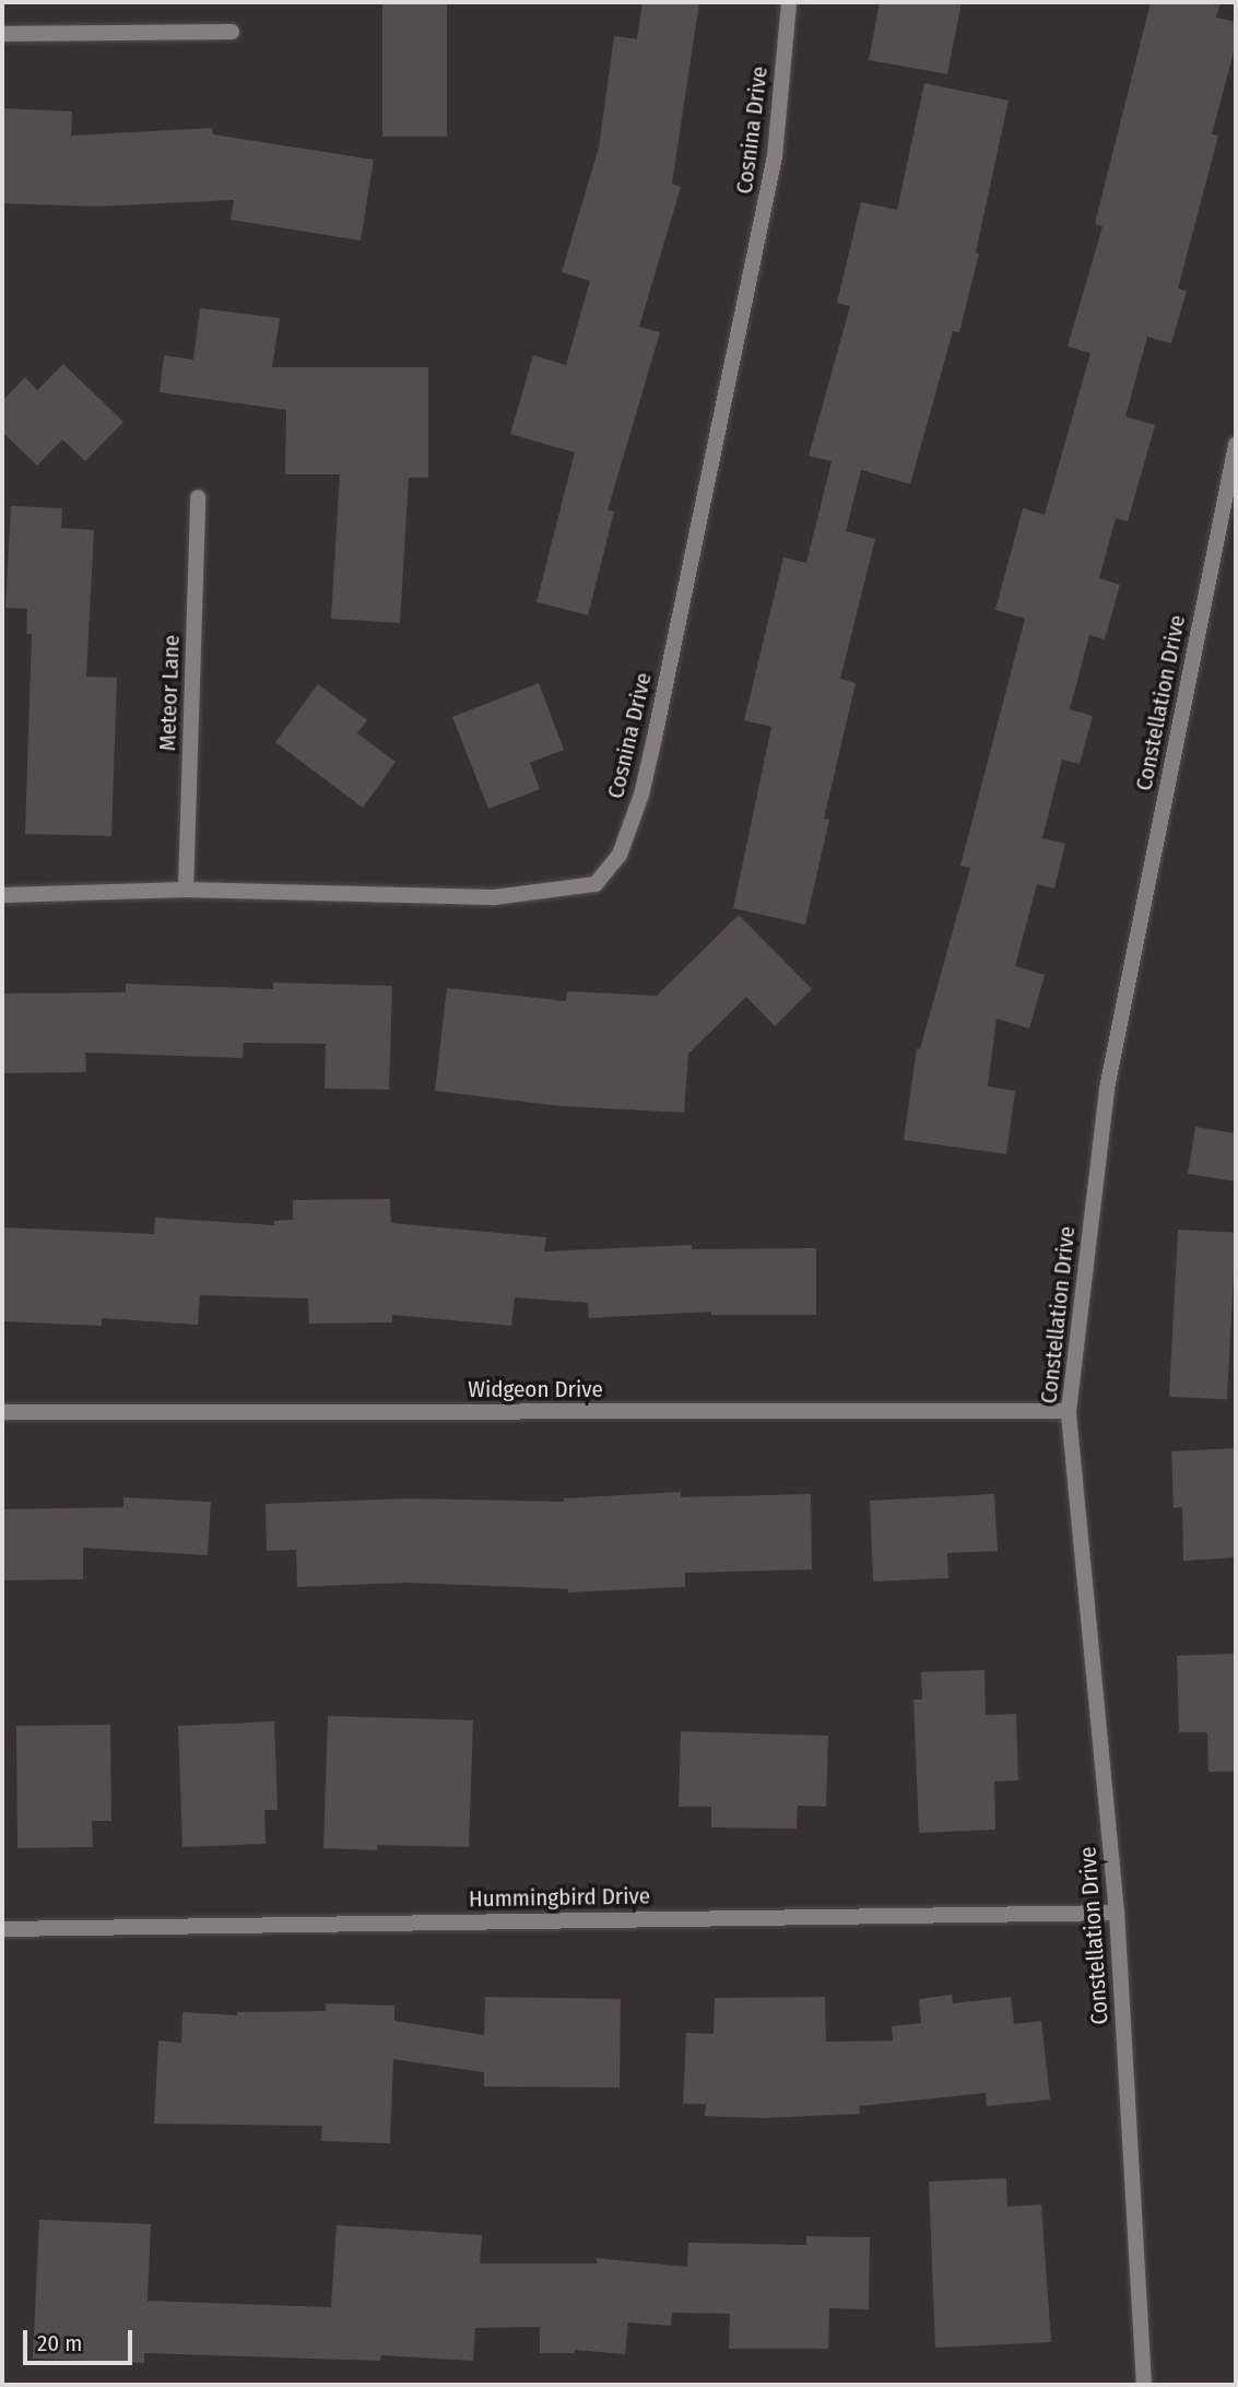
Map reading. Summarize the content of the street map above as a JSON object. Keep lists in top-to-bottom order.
{
  "streets": {
    "street": [
      "Cosnina Drive",
      "Meteor Lane",
      "Constellation Drive",
      "Widgeon Drive",
      "Hummingbird Drive"
    ]
  },
  "crossings": [
    ["Cosnina Drive", "Meteor Lane"],
    ["Constellation Drive", "Widgeon Drive"],
    ["Constellation Drive", "Hummingbird Drive"]
  ],
  "scale_bar": "20 m"
}
